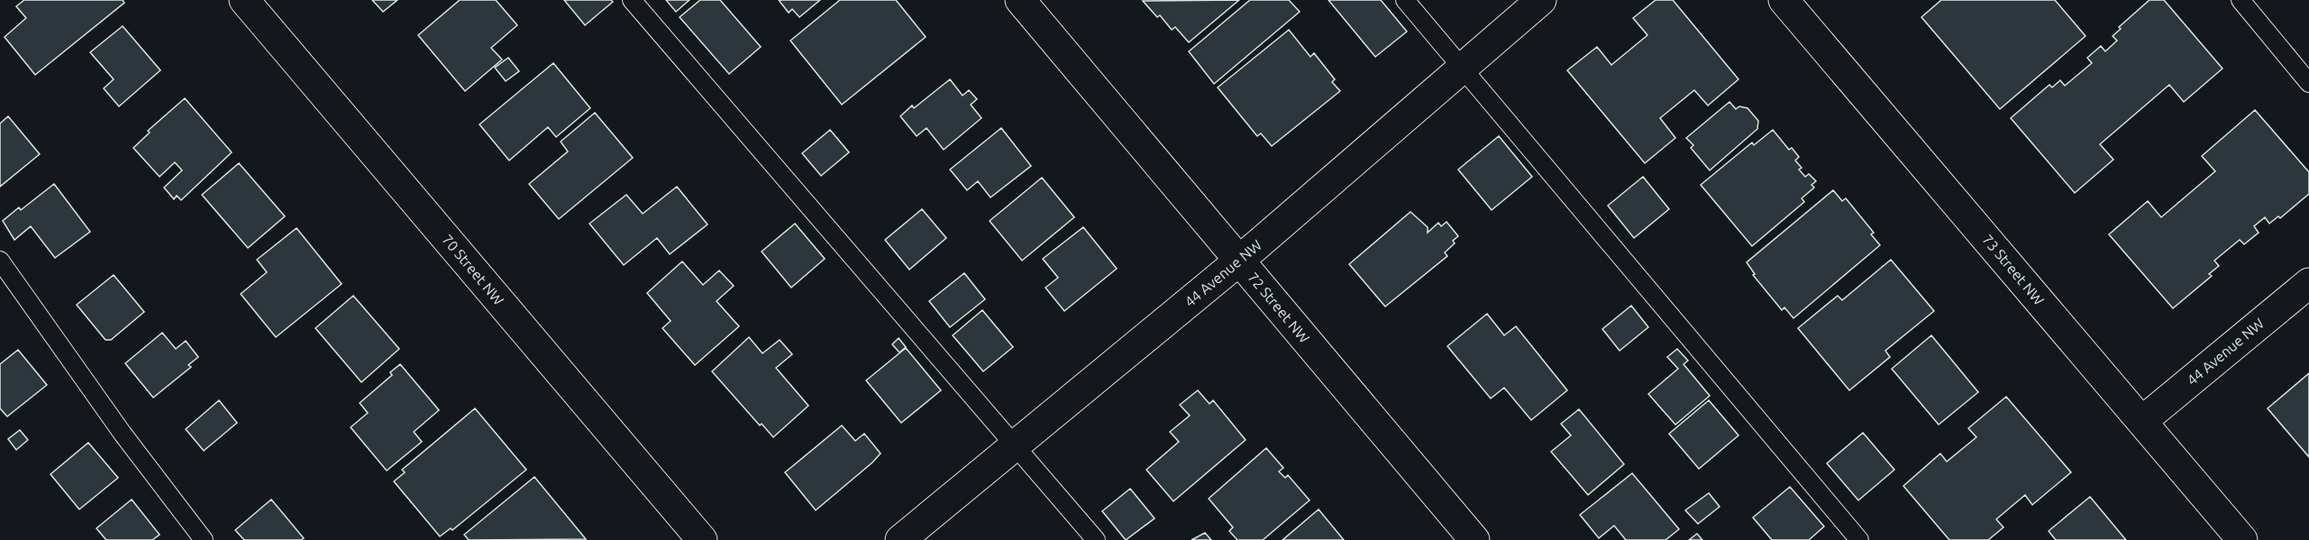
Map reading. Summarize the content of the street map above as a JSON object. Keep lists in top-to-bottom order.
{
  "streets": {
    "street": [
      "70 Street NW",
      "73 Street NW",
      "44 Avenue NW",
      "72 Street NW"
    ]
  },
  "crossings": [
    ["73 Street NW", "44 Avenue NW"],
    ["44 Avenue NW", "72 Street NW"]
  ]
}
